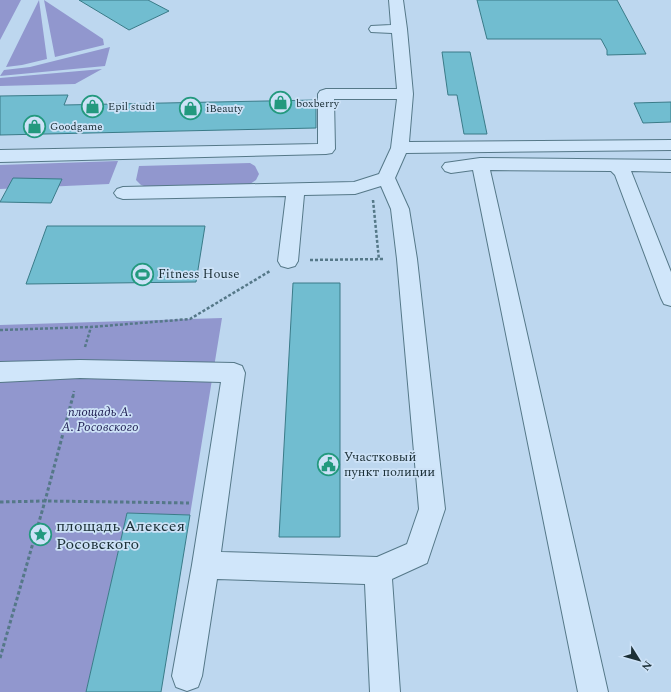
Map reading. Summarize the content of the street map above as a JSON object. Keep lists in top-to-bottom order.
{
  "parks": ["площадь А. А. Росовского"],
  "places": {
    "shop": [
      "boxberry",
      "Epil studi",
      "iBeauty",
      "Goodgame"
    ],
    "sports": ["Fitness House"],
    "public building": ["Участковый пункт полиции"],
    "place": ["площадь Алексея Росовского"]
  },
  "north": "bottom right"
}
